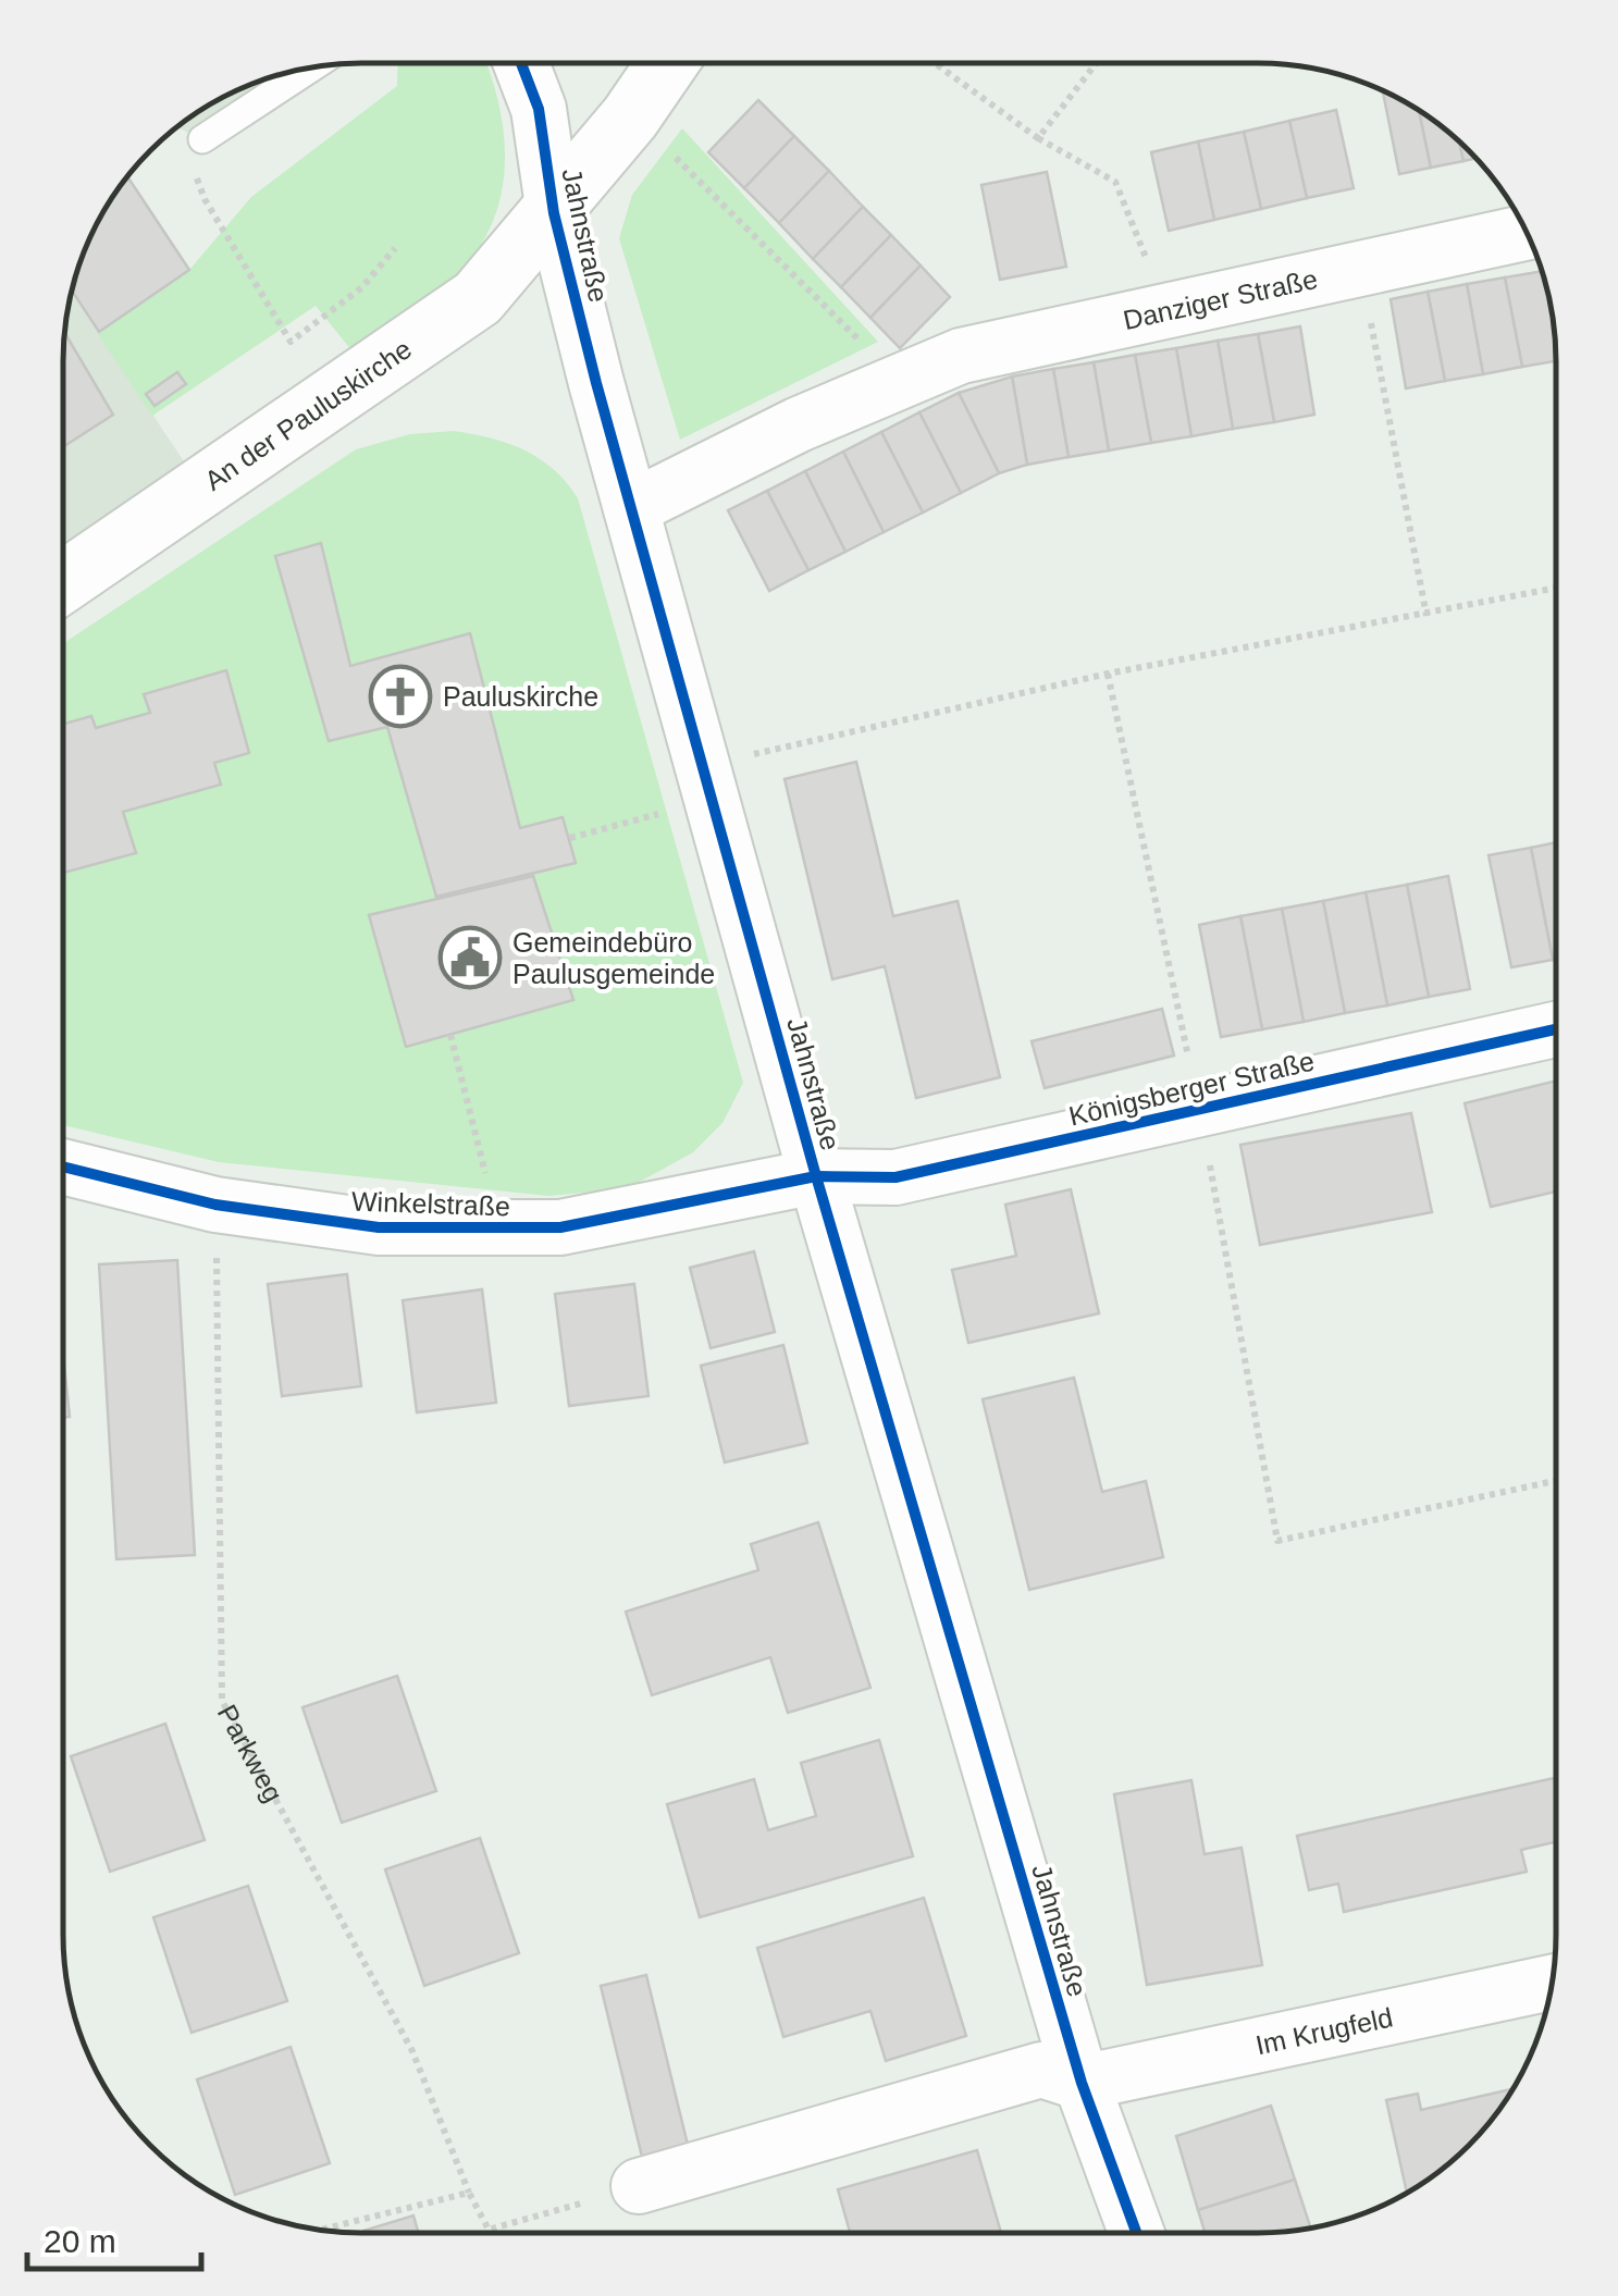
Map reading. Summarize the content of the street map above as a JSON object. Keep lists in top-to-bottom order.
{
  "streets": {
    "street": [
      "Jahnstraße",
      "Danziger Straße",
      "An der Pauluskirche",
      "Königsberger Straße",
      "Winkelstraße",
      "Im Krugfeld"
    ],
    "path": ["Parkweg"]
  },
  "crossings": [
    ["Jahnstraße", "Danziger Straße"],
    ["Jahnstraße", "An der Pauluskirche"],
    ["Jahnstraße", "Königsberger Straße"],
    ["Jahnstraße", "Winkelstraße"],
    ["Jahnstraße", "Im Krugfeld"],
    ["Königsberger Straße", "Winkelstraße"],
    ["Winkelstraße", "Parkweg"]
  ],
  "places": {
    "church": ["Pauluskirche"],
    "public building": ["Gemeindebüro Paulusgemeinde"]
  },
  "scale_bar": "20 m"
}
